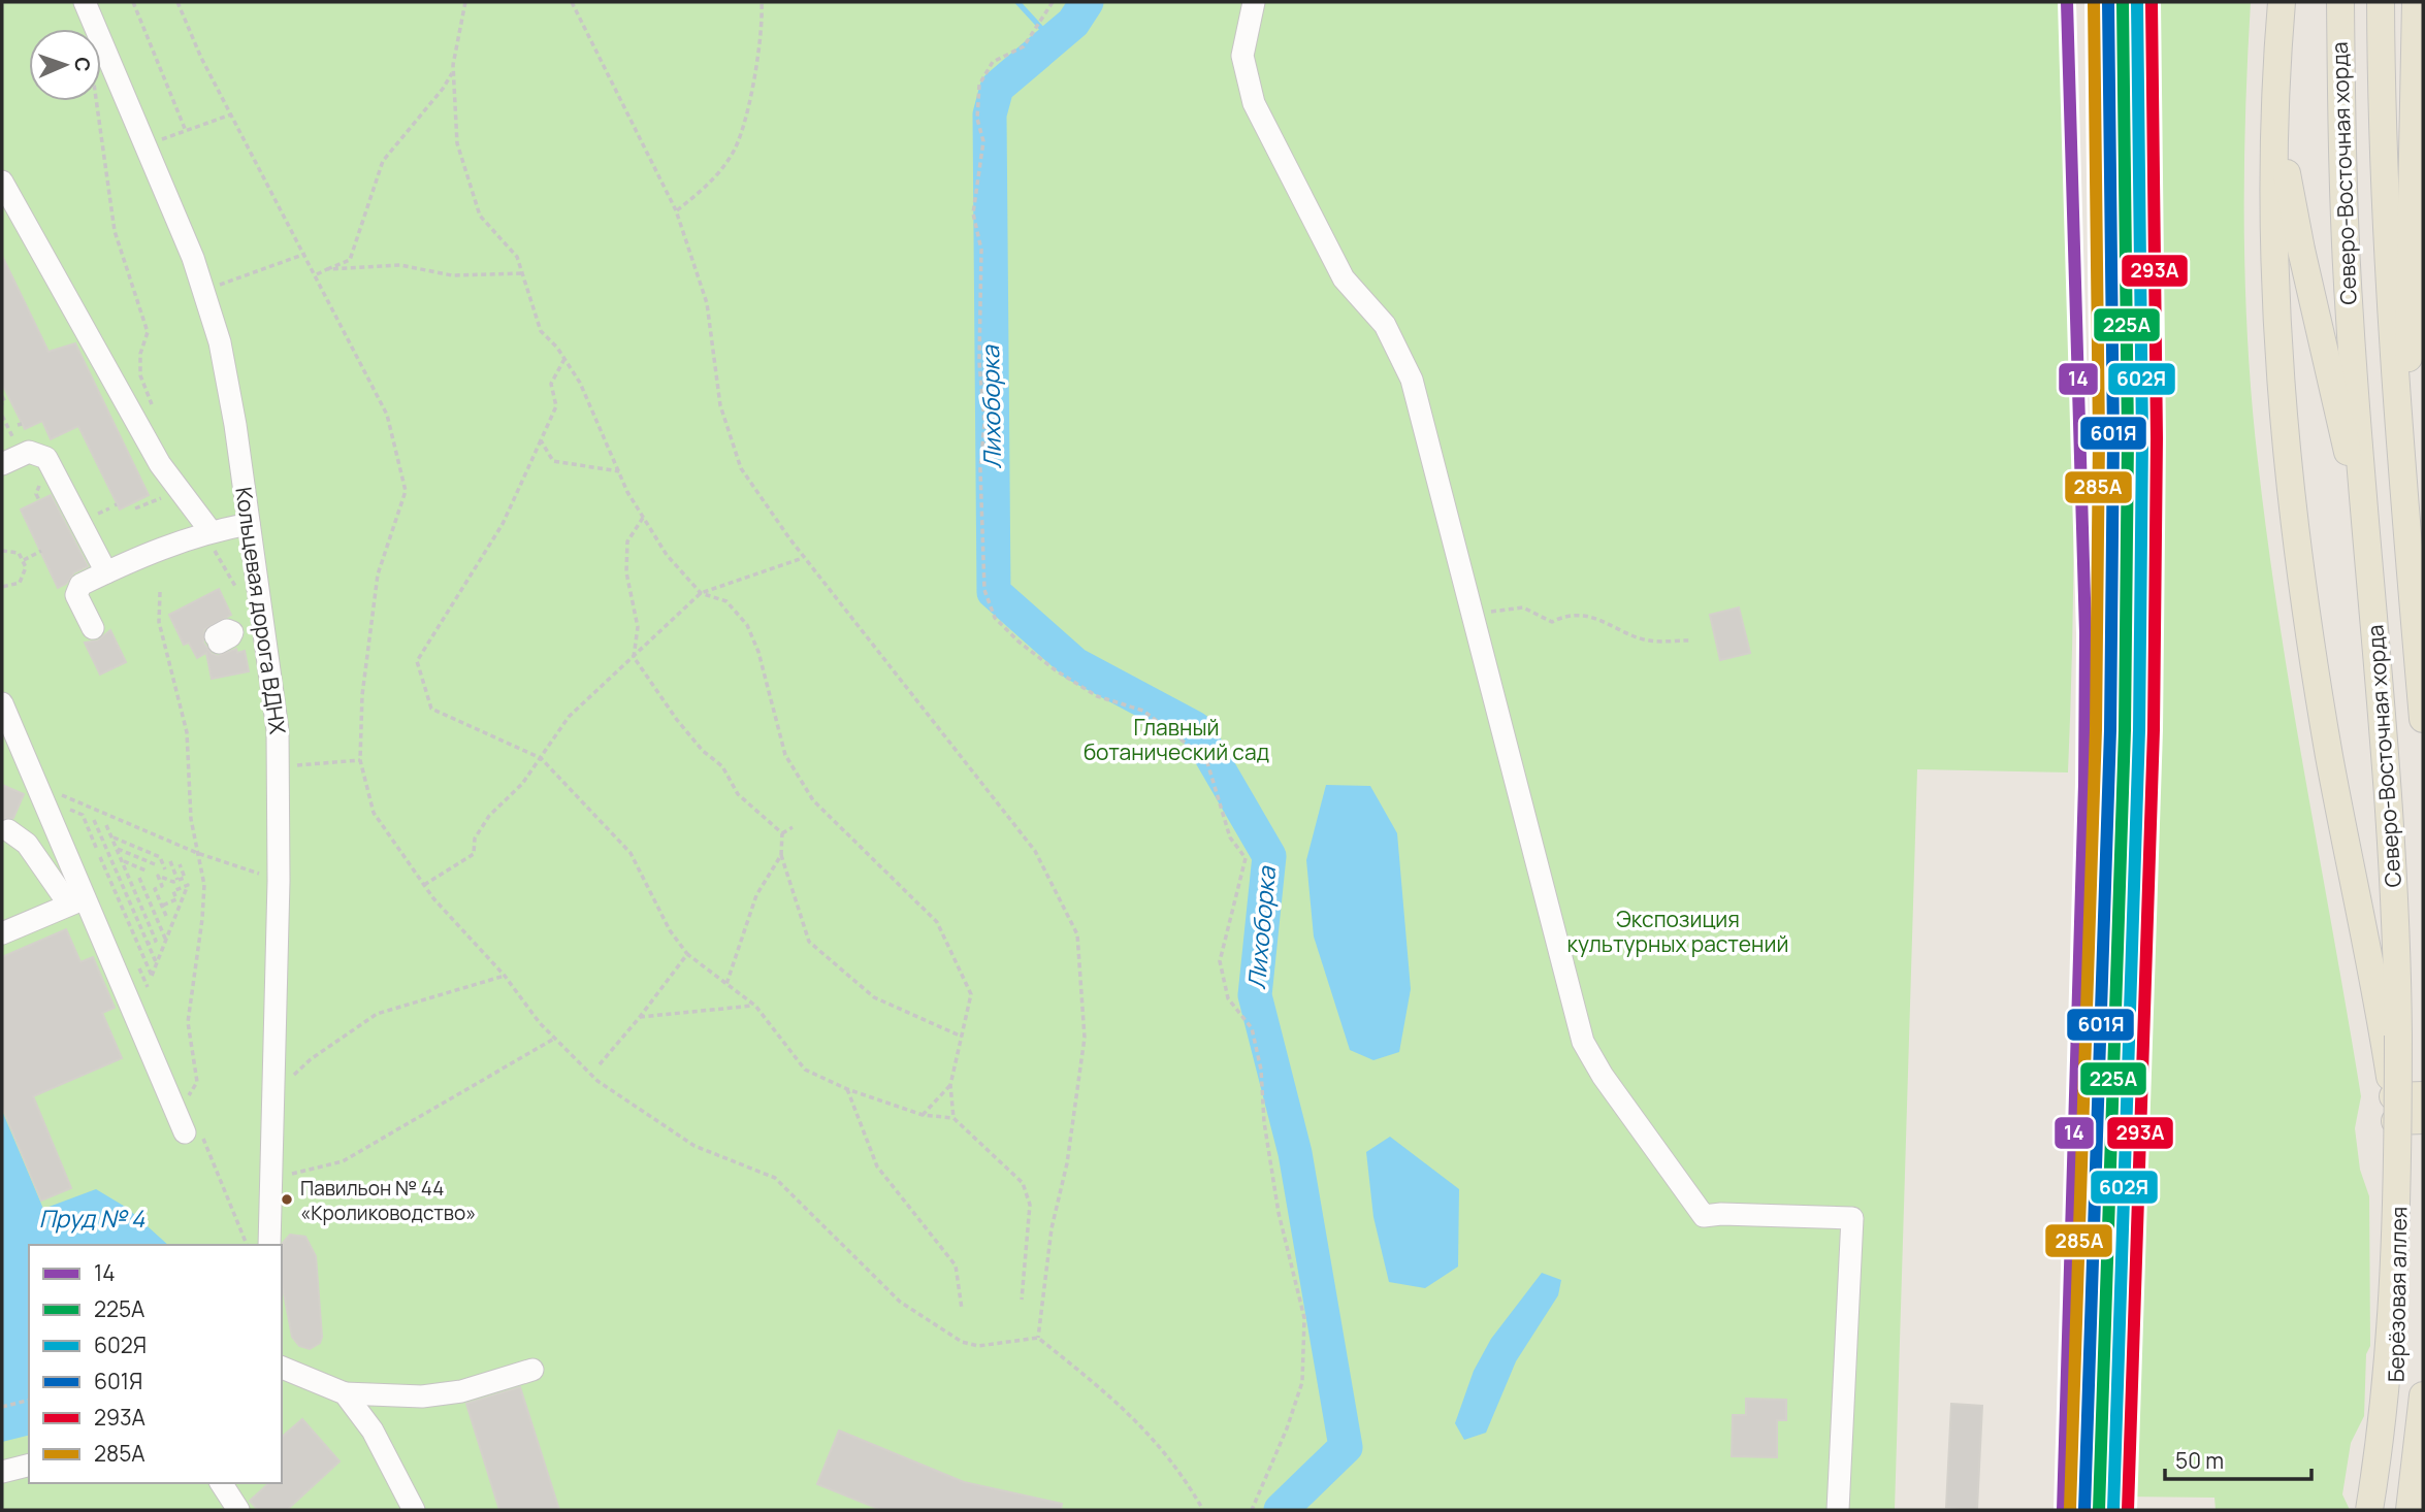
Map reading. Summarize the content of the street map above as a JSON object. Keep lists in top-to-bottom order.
{
  "streets": {
    "main road": ["Северо-Восточная хорда", "Берёзовая аллея"],
    "street": ["Кольцевая дорога ВДНХ"]
  },
  "water": ["Лихоборка", "Пруд № 4"],
  "parks": ["Главный ботанический сад", "Экспозиция культурных растений"],
  "places": ["Павильон № 44 «Кролиководство»"],
  "lines": [
    "transit line 14",
    "transit line 225А",
    "transit line 602Я",
    "transit line 601Я",
    "transit line 293А",
    "transit line 285А"
  ],
  "legend": [
    "14",
    "225А",
    "602Я",
    "601Я",
    "293А",
    "285А"
  ],
  "scale_bar": "50 m",
  "north": "right"
}
